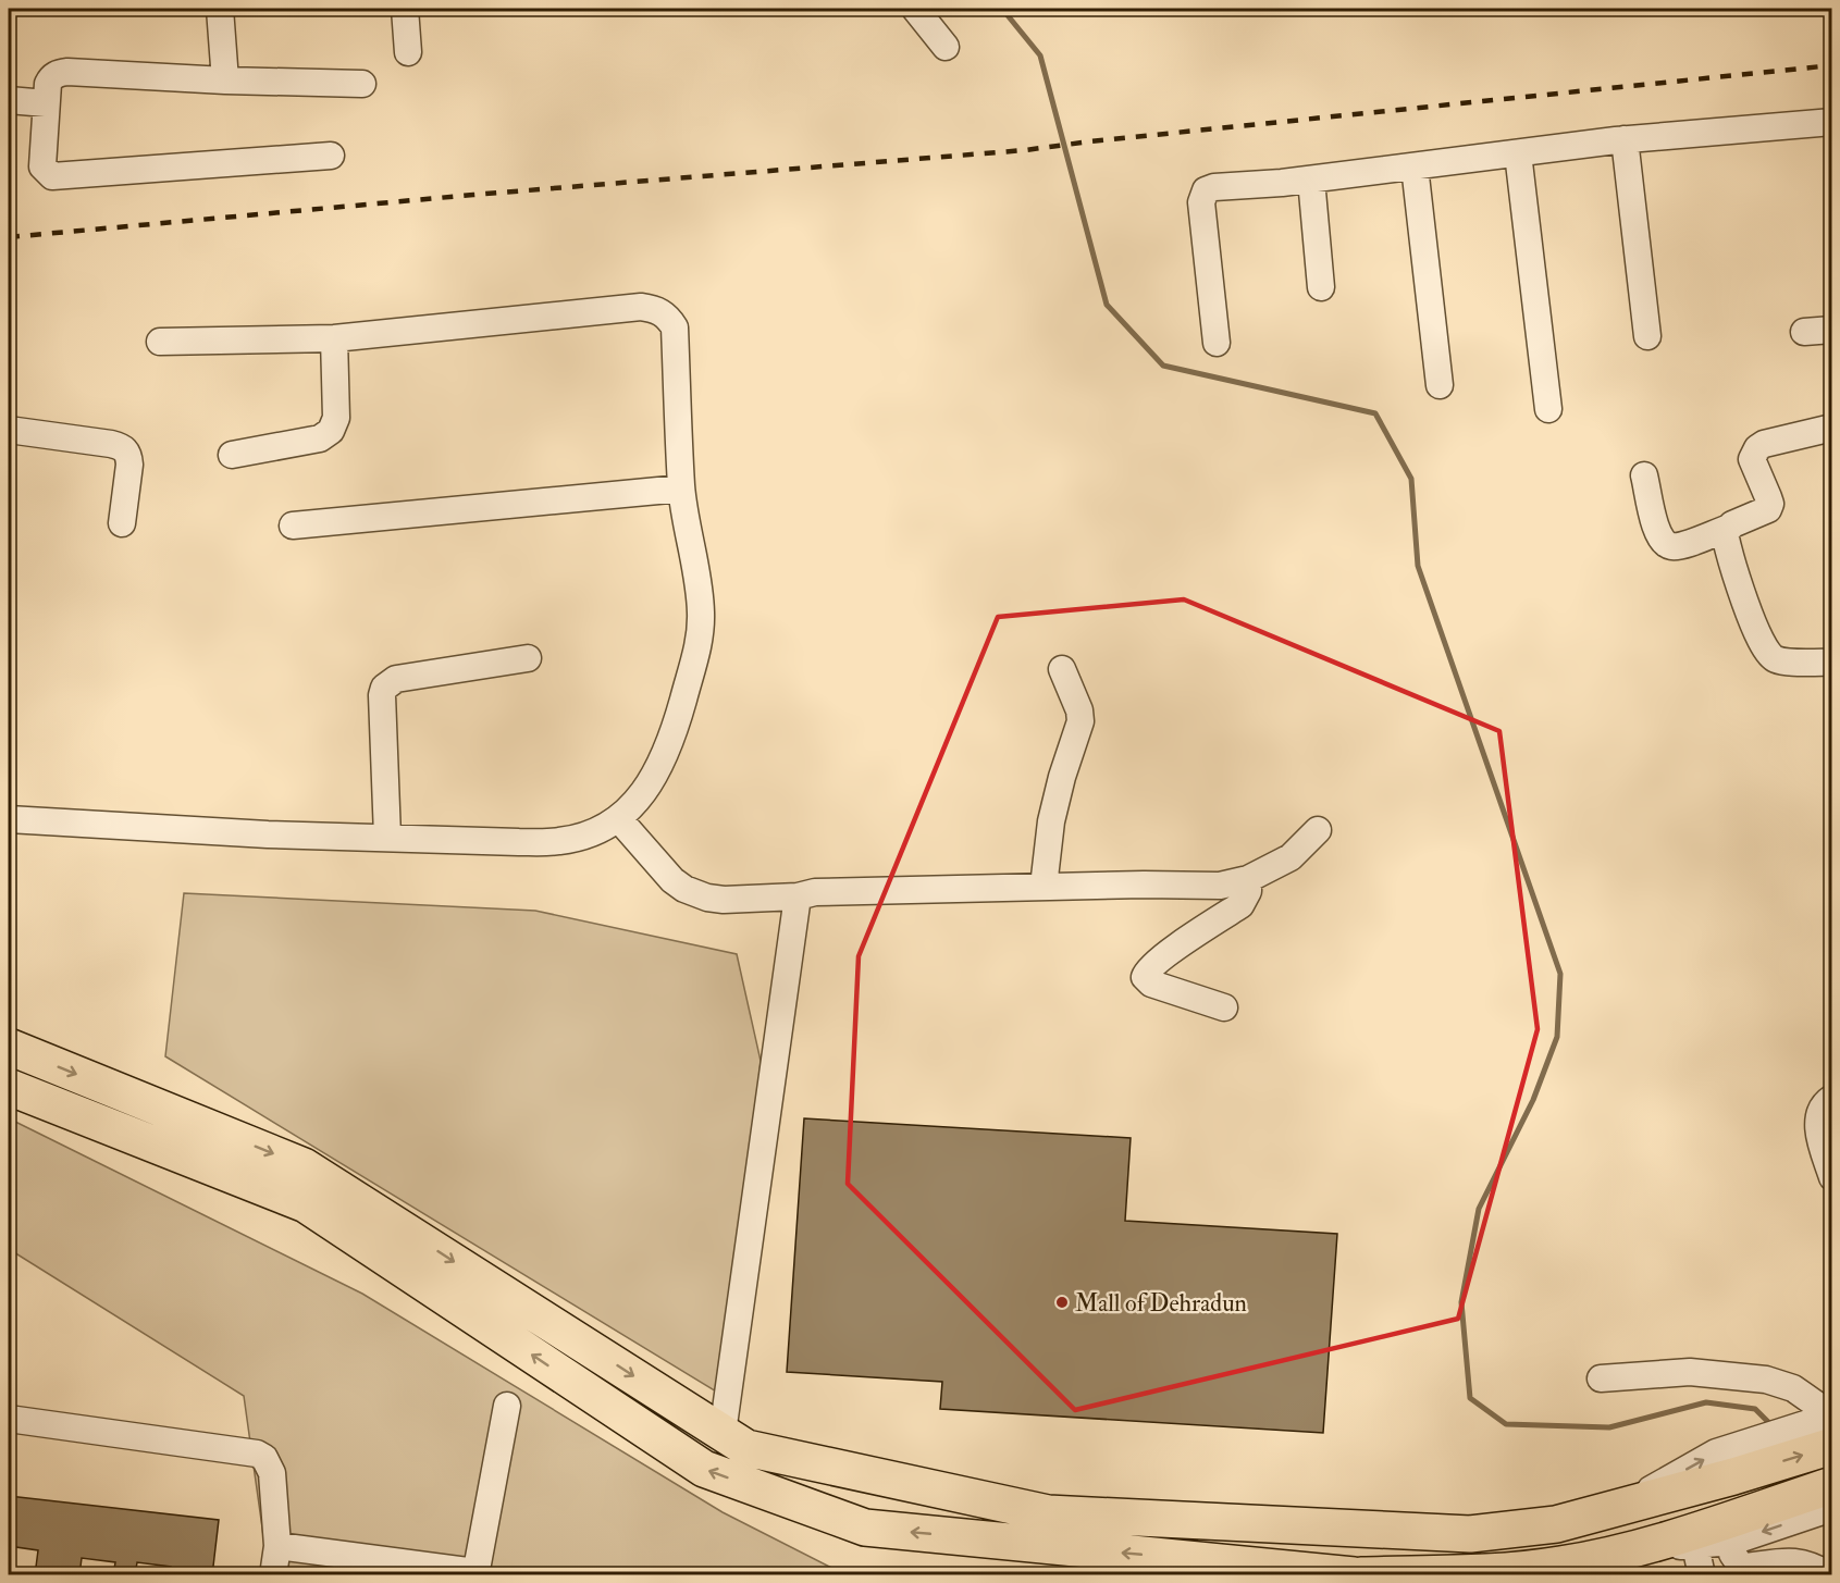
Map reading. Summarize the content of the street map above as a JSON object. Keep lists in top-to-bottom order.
{
  "places": ["Mall of Dehradun"]
}
